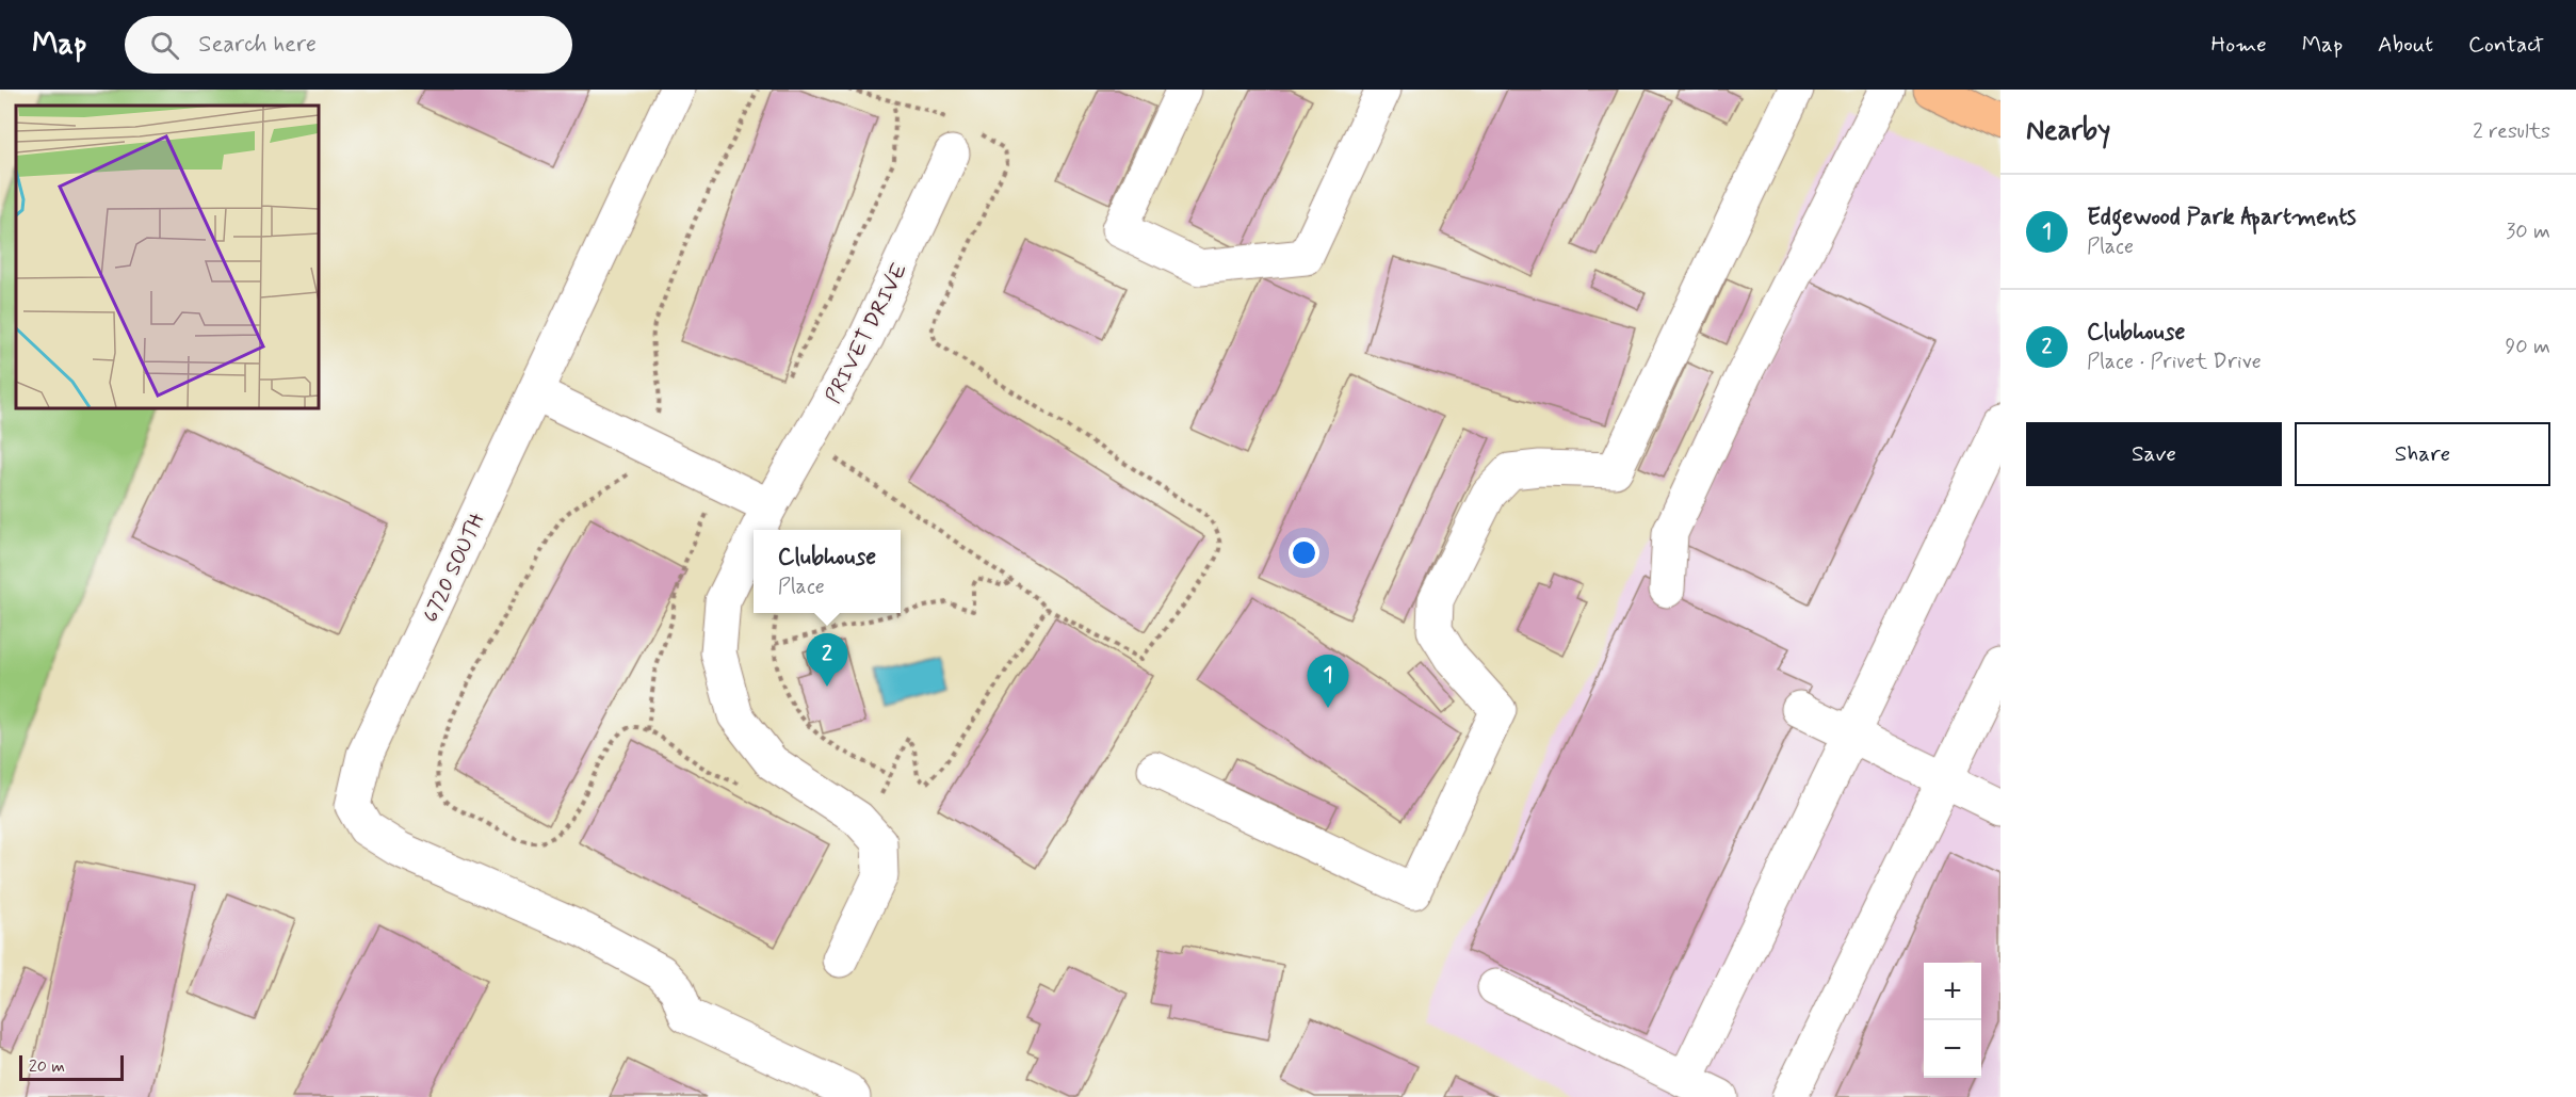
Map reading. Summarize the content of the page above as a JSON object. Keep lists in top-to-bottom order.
{
  "streets": {
    "street": ["PRIVET DRIVE", "6720 SOUTH"]
  },
  "scale_bar": "20 m",
  "page": {
    "header": "Map",
    "search": "Search here",
    "nav": [
      "Home",
      "Map",
      "About",
      "Contact"
    ],
    "heading": ["Nearby", "2 results"],
    "list": [
      {
        "mark": "1",
        "name": "Edgewood Park Apartments",
        "note": "Place",
        "value": "30 m"
      },
      {
        "mark": "2",
        "name": "Clubhouse",
        "note": "Place · Privet Drive",
        "value": "90 m"
      }
    ],
    "buttons": ["Save", "Share"],
    "popup": ["Clubhouse", "Place"],
    "pins": ["2", "1"],
    "map_buttons": ["+", "−"],
    "scale": "20 m"
  }
}
